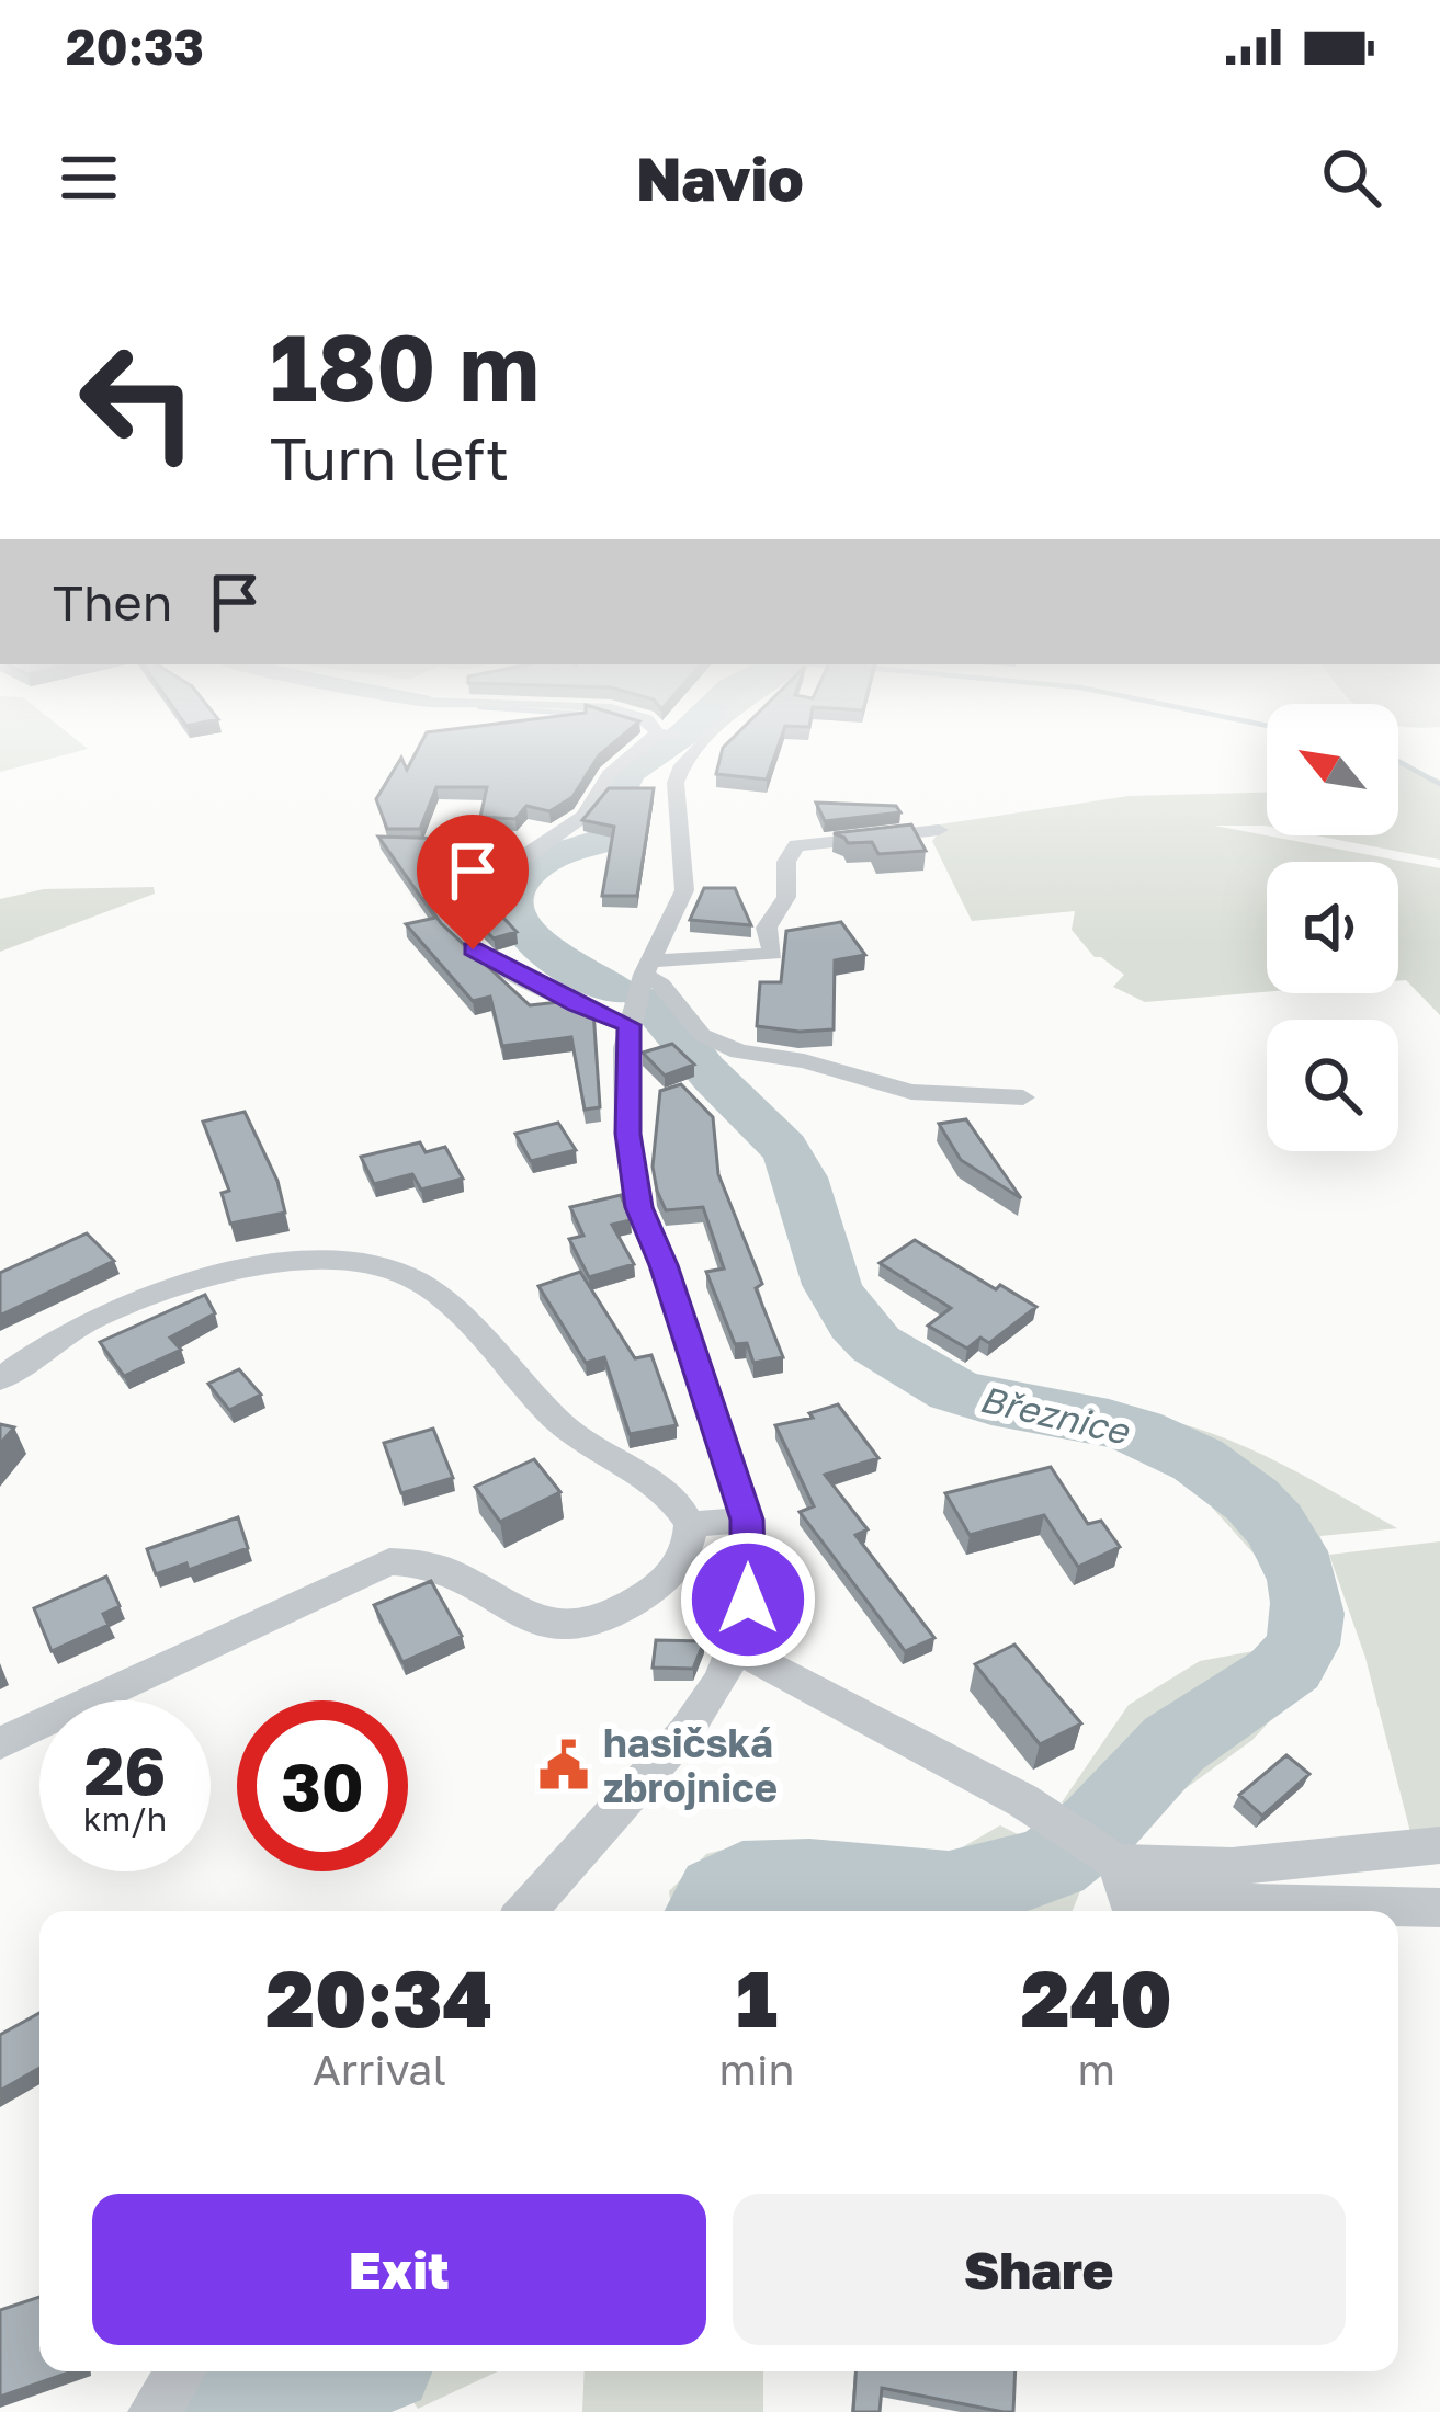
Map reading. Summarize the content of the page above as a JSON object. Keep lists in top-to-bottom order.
{
  "water": ["Březnice"],
  "places": {
    "public building": ["hasičská zbrojnice"]
  },
  "north": "top left",
  "page": {
    "status": "20:33",
    "header": "Navio",
    "turn": ["180 m", "Turn left"],
    "then": "Then",
    "speed": "26 km/h",
    "limit": "30",
    "eta": [
      "20:34",
      "Arrival",
      "1",
      "min",
      "240",
      "m"
    ],
    "buttons": ["Exit", "Share"]
  }
}
